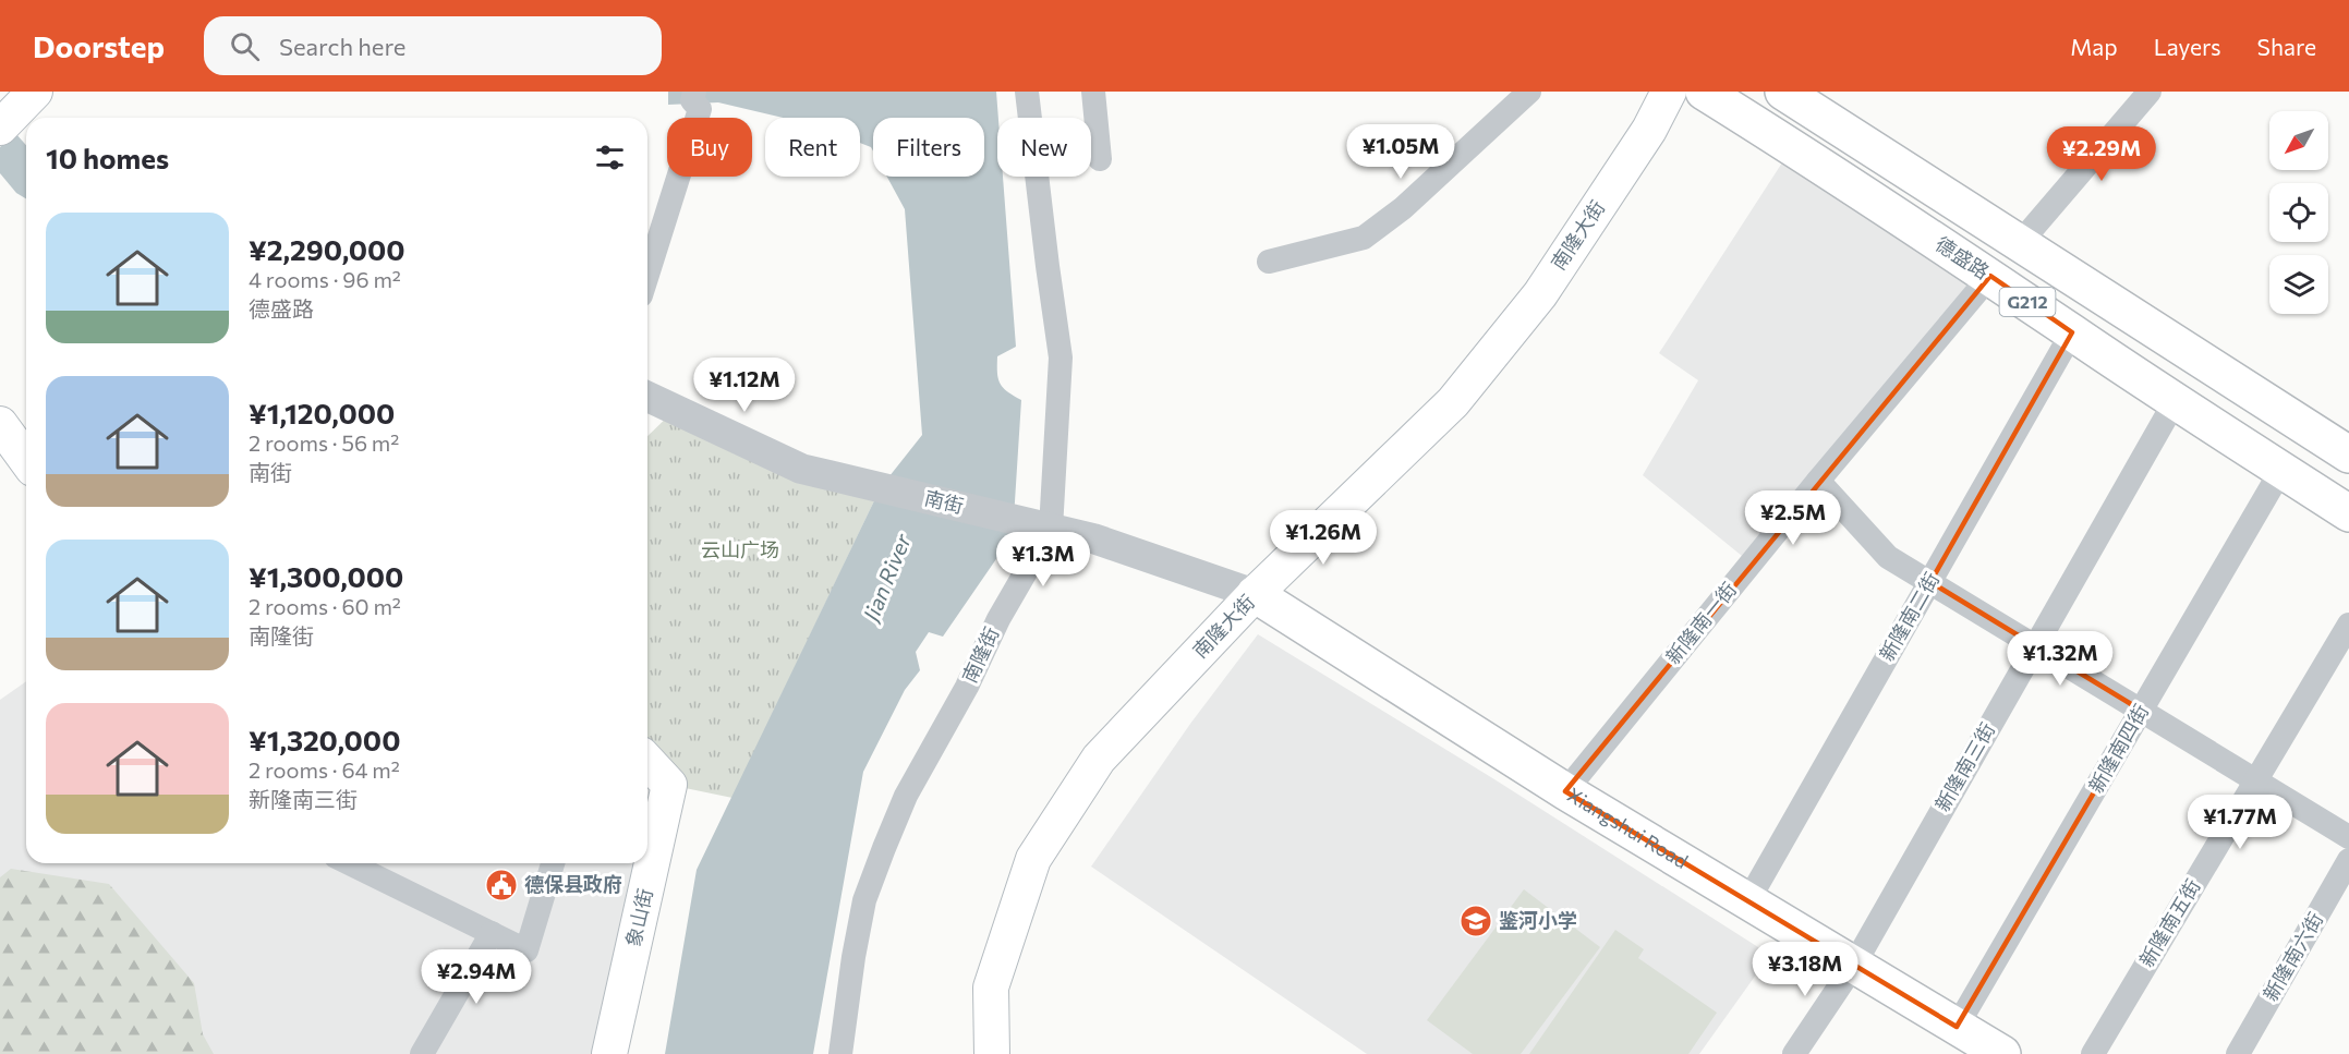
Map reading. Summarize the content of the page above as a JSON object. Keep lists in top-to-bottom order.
{
  "streets": {
    "main road": [
      "南隆大街",
      "德盛路",
      "G212",
      "Xiangshui Road",
      "象山街"
    ],
    "street": [
      "南街",
      "新隆南二街",
      "新隆南一街",
      "南隆街",
      "新隆南四街",
      "新隆南三街",
      "新隆南五街",
      "新隆南六街"
    ]
  },
  "crossings": [
    ["南隆大街", "南街"],
    ["南隆大街", "Xiangshui Road"],
    ["德盛路", "新隆南二街"],
    ["德盛路", "新隆南一街"],
    ["德盛路", "新隆南四街"],
    ["德盛路", "新隆南三街"],
    ["南街", "南隆街"],
    ["南街", "Xiangshui Road"],
    ["新隆南二街", "Xiangshui Road"],
    ["新隆南一街", "Xiangshui Road"],
    ["新隆南四街", "Xiangshui Road"],
    ["新隆南三街", "Xiangshui Road"]
  ],
  "water": ["Jian River"],
  "parks": ["云山广场"],
  "places": {
    "public building": ["德保县政府"],
    "school or university": ["鉴河小学"]
  },
  "north": "bottom left",
  "page": {
    "header": "Doorstep",
    "search": "Search here",
    "nav": ["Map", "Layers", "Share"],
    "chip": [
      "Buy",
      "Rent",
      "Filters",
      "New"
    ],
    "heading": "10 homes",
    "price": [
      "¥1.05M",
      "¥2.29M",
      "¥1.12M",
      "¥2.5M",
      "¥1.26M",
      "¥1.3M",
      "¥1.32M",
      "¥1.77M",
      "¥3.18M",
      "¥2.94M"
    ],
    "list": [
      {
        "name": "¥2,290,000",
        "note": "4 rooms · 96 m² · 德盛路"
      },
      {
        "name": "¥1,120,000",
        "note": "2 rooms · 56 m² · 南街"
      },
      {
        "name": "¥1,300,000",
        "note": "2 rooms · 60 m² · 南隆街"
      },
      {
        "name": "¥1,320,000",
        "note": "2 rooms · 64 m² · 新隆南三街"
      }
    ]
  }
}
